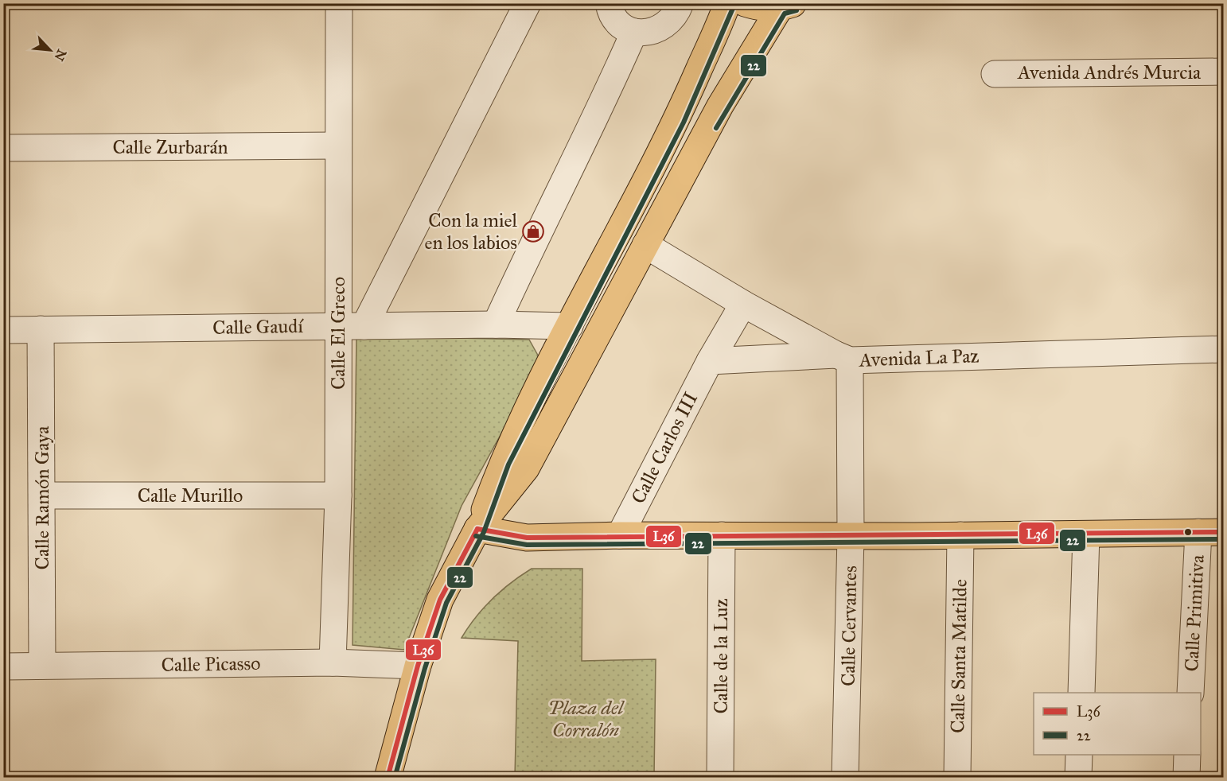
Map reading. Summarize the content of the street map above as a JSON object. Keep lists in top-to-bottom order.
{
  "streets": {
    "street": [
      "Avenida Andrés Murcia",
      "Calle Zurbarán",
      "Calle Gaudí",
      "Calle El Greco",
      "Avenida La Paz",
      "Calle Carlos III",
      "Calle Murillo",
      "Calle Ramón Gaya",
      "Calle Primitiva",
      "Calle Cervantes",
      "Calle de la Luz",
      "Calle Santa Matilde",
      "Calle Picasso"
    ]
  },
  "crossings": [
    ["Calle Zurbarán", "Calle El Greco"],
    ["Calle Gaudí", "Calle El Greco"],
    ["Calle Gaudí", "Calle Ramón Gaya"],
    ["Calle El Greco", "Calle Murillo"],
    ["Calle El Greco", "Calle Picasso"],
    ["Avenida La Paz", "Calle Carlos III"],
    ["Avenida La Paz", "Calle Cervantes"],
    ["Calle Murillo", "Calle Ramón Gaya"],
    ["Calle Ramón Gaya", "Calle Picasso"]
  ],
  "parks": ["Plaza del Corralón"],
  "places": {
    "shop": ["Con la miel en los labios"]
  },
  "lines": ["transit line 22", "transit line L36"],
  "legend": ["L36", "22"],
  "north": "bottom right"
}
